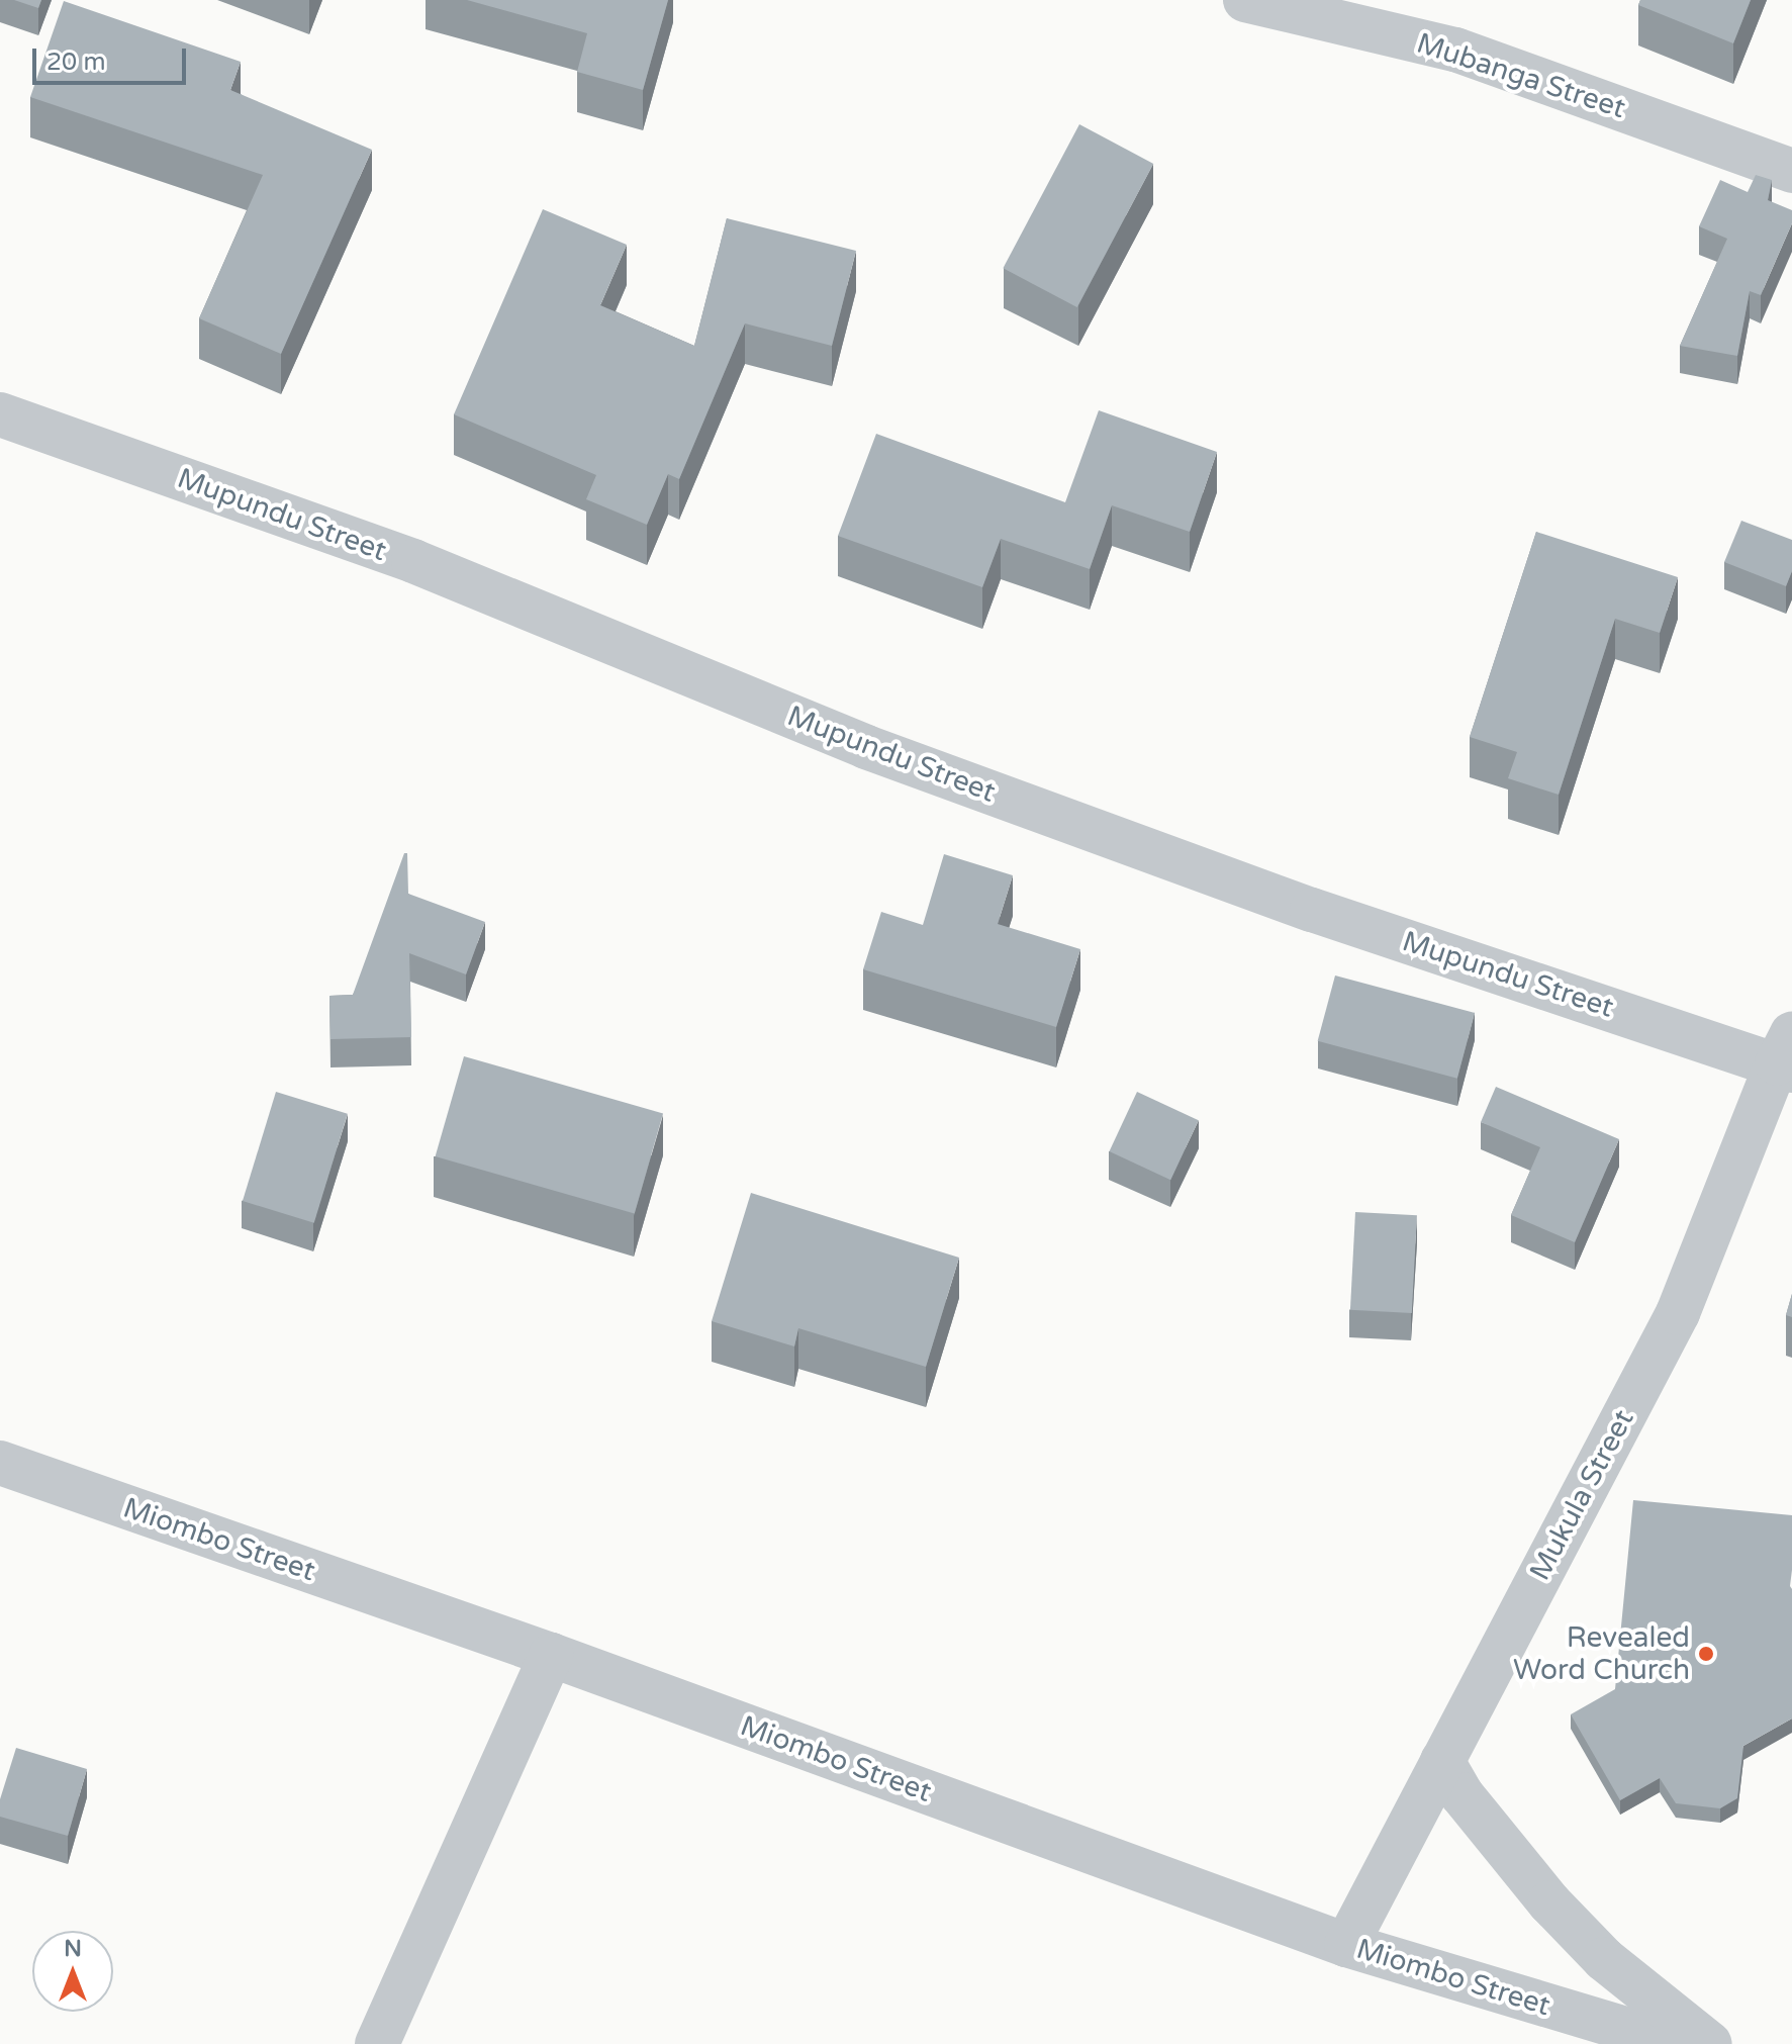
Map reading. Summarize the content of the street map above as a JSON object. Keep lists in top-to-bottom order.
{
  "streets": {
    "street": [
      "Mubanga Street",
      "Mupundu Street",
      "Mukula Street",
      "Miombo Street"
    ]
  },
  "crossings": [
    ["Mupundu Street", "Mukula Street"],
    ["Mukula Street", "Miombo Street"]
  ],
  "places": ["Revealed Word Church"],
  "scale_bar": "20 m",
  "north": "top"
}
